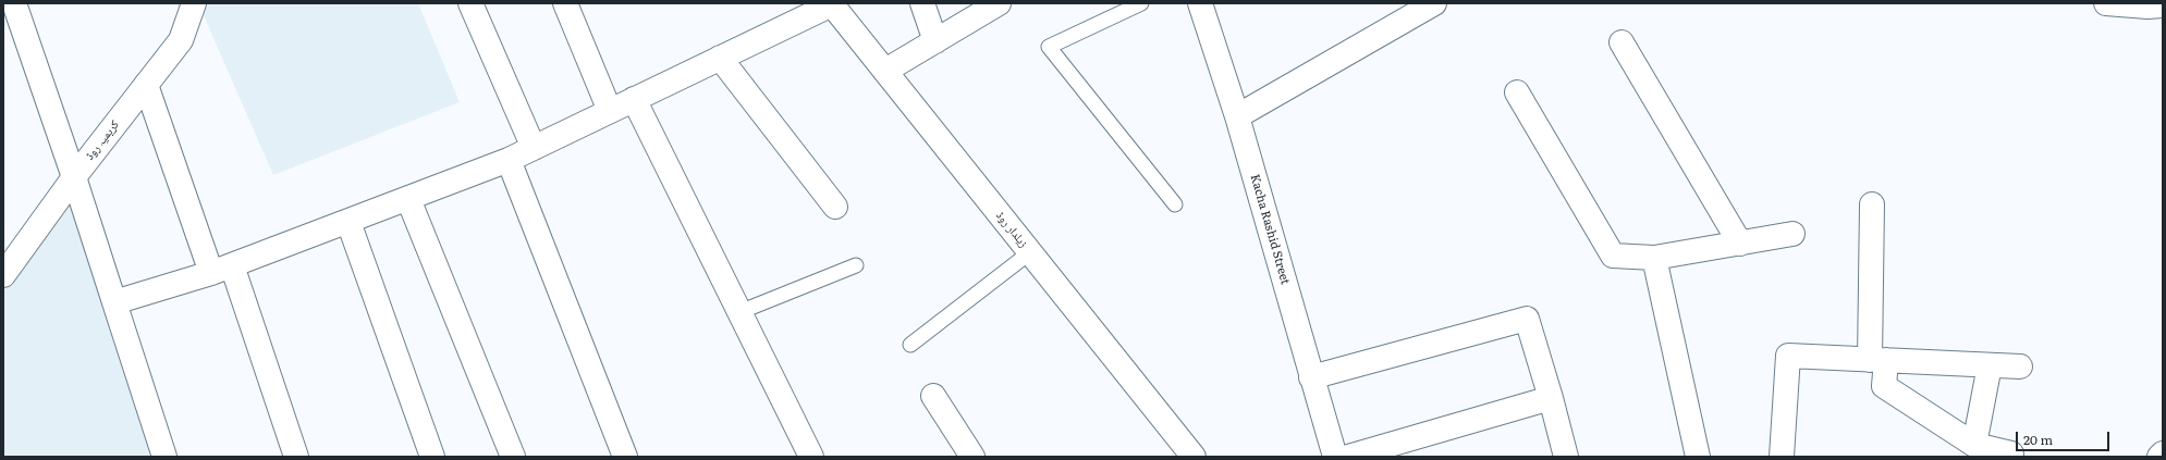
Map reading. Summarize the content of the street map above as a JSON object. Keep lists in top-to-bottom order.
{
  "streets": {
    "street": ["کریمیہ روڈ", "زیلدار روڈ", "Kacha Rashid Street"]
  },
  "scale_bar": "20 m"
}
